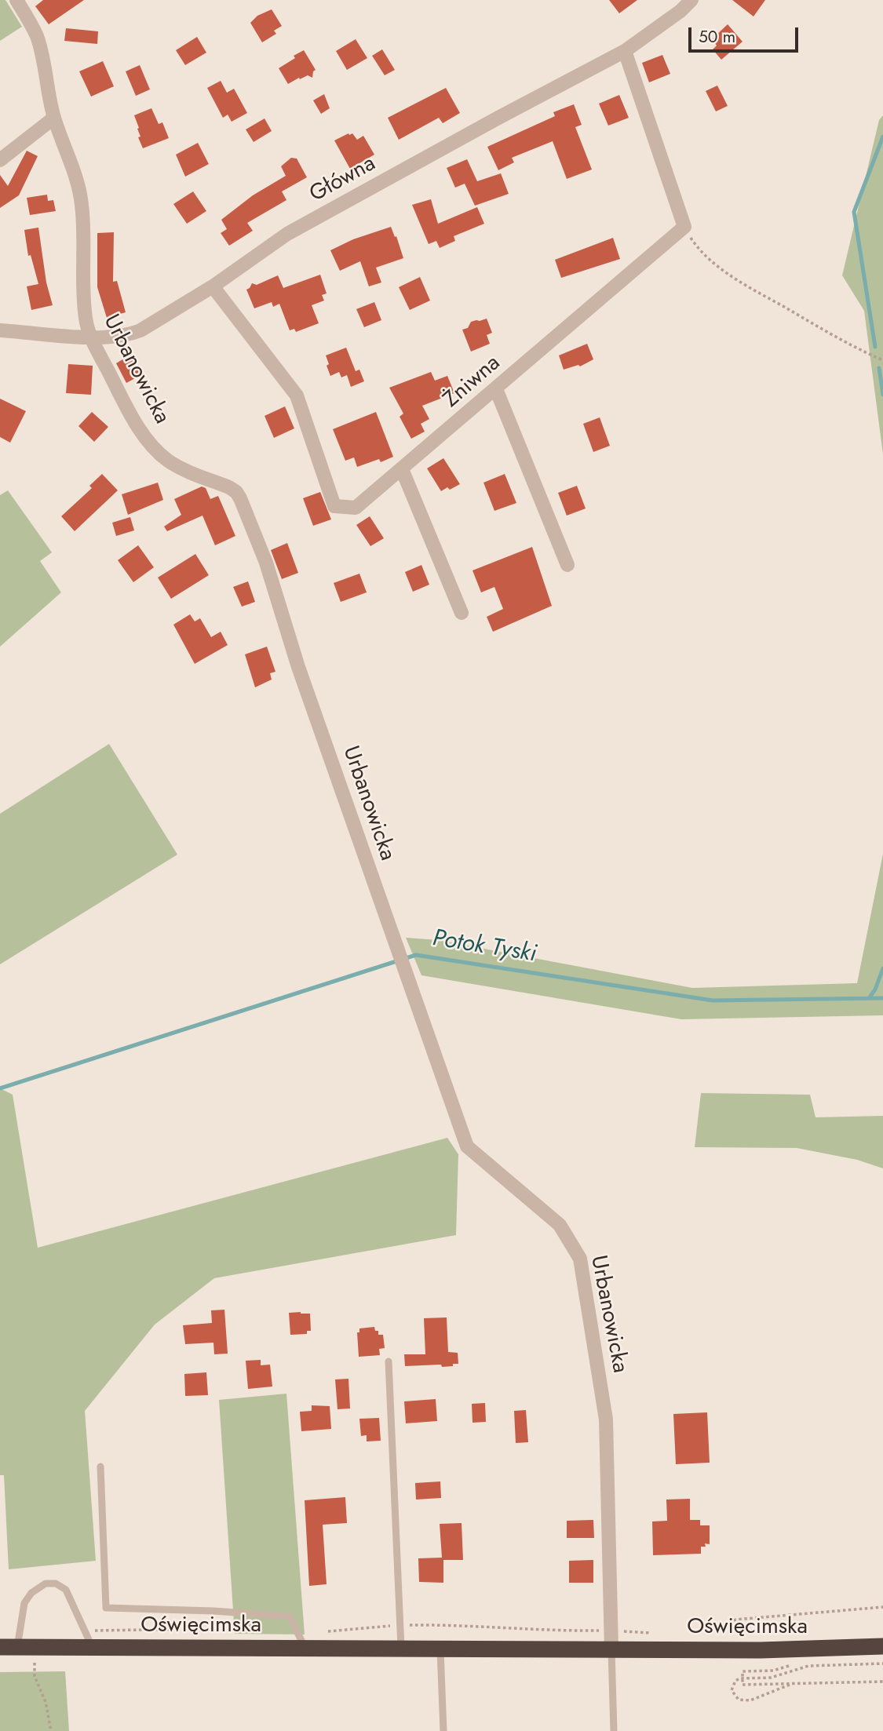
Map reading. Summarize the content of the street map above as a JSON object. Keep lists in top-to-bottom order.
{
  "streets": {
    "highway": ["Oświęcimska"],
    "street": ["Główna", "Urbanowicka", "Żniwna"]
  },
  "crossings": [
    ["Główna", "Urbanowicka"],
    ["Główna", "Żniwna"],
    ["Urbanowicka", "Oświęcimska"]
  ],
  "water": ["Potok Tyski"],
  "scale_bar": "50 m"
}
